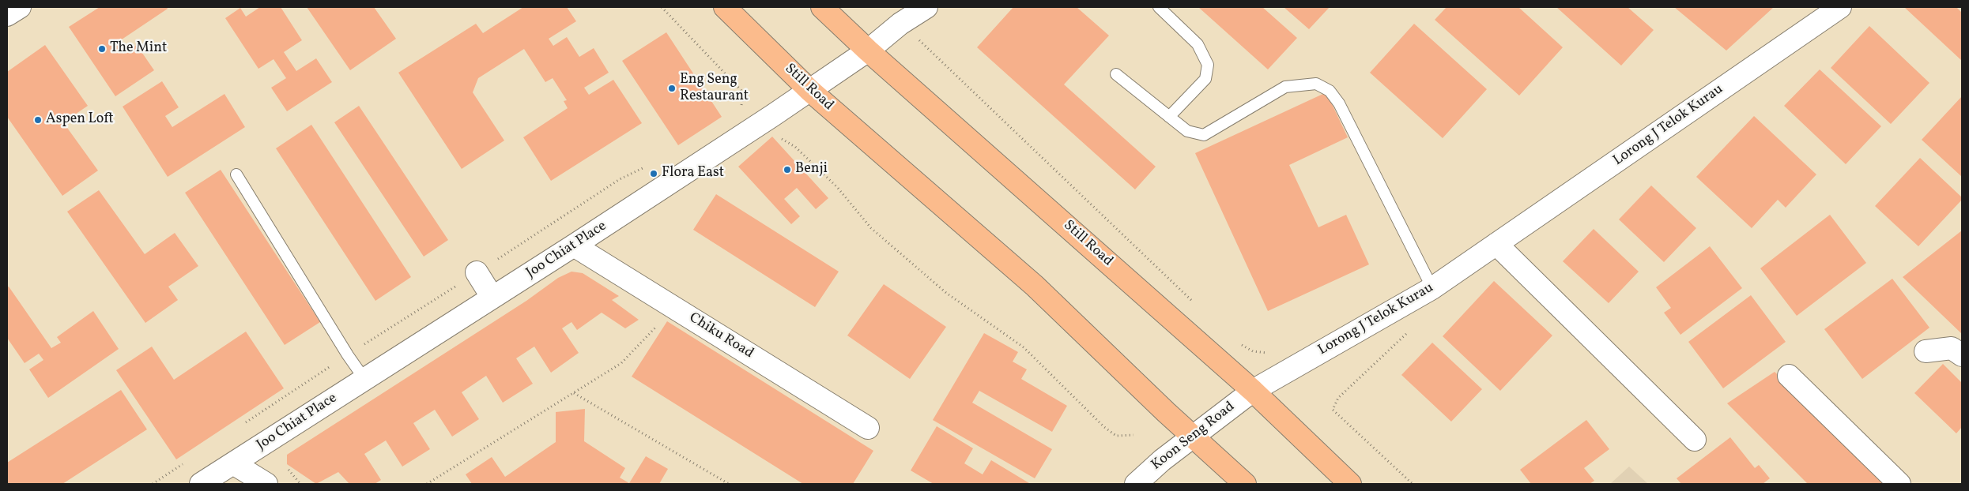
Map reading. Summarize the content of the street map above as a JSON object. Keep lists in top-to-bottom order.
{
  "streets": {
    "highway": ["Still Road"],
    "street": [
      "Lorong J Telok Kurau",
      "Joo Chiat Place",
      "Chiku Road",
      "Koon Seng Road"
    ]
  },
  "crossings": [
    ["Still Road", "Lorong J Telok Kurau"],
    ["Still Road", "Joo Chiat Place"],
    ["Still Road", "Koon Seng Road"],
    ["Lorong J Telok Kurau", "Koon Seng Road"],
    ["Joo Chiat Place", "Chiku Road"]
  ],
  "places": [
    "The Mint",
    "Eng Seng Restaurant",
    "Aspen Loft",
    "Benji",
    "Flora East"
  ]
}
